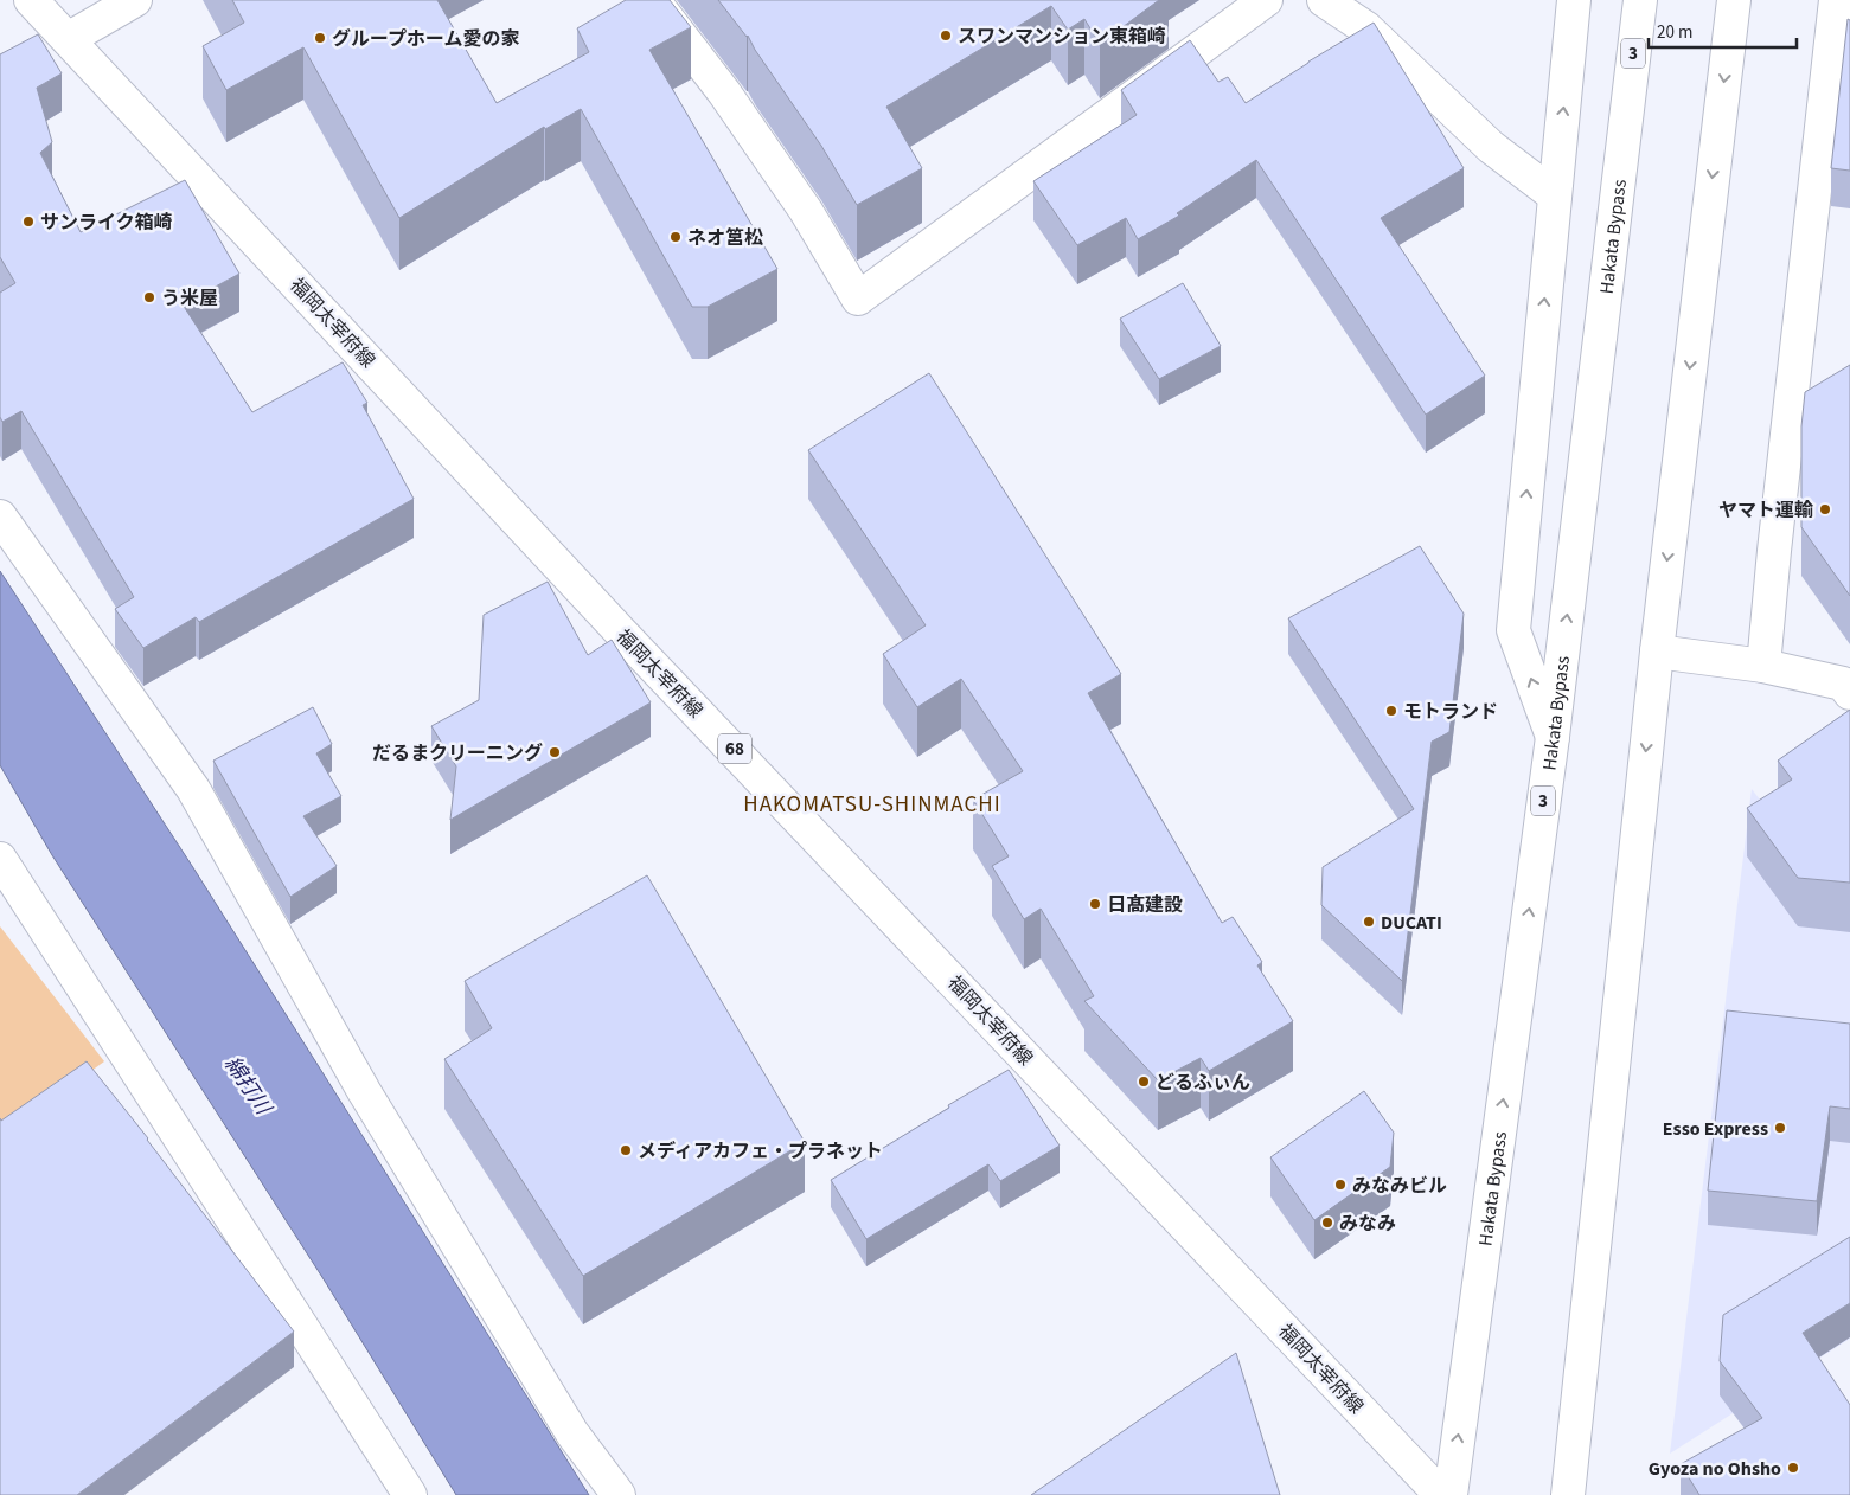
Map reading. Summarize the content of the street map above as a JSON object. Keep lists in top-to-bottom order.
{
  "streets": {
    "main road": [
      "3",
      "Hakata Bypass",
      "福岡太宰府線",
      "68"
    ]
  },
  "districts": ["HAKOMATSU-SHINMACHI"],
  "water": ["綿打川"],
  "places": [
    "スワンマンション東箱崎",
    "グループホーム愛の家",
    "サンライク箱崎",
    "ネオ筥松",
    "う米屋",
    "ヤマト運輸",
    "モトランド",
    "だるまクリーニング",
    "日髙建設",
    "DUCATI",
    "どるふぃん",
    "Esso Express",
    "メディアカフェ・プラネット",
    "みなみビル",
    "みなみ",
    "Gyoza no Ohsho"
  ],
  "scale_bar": "20 m"
}
